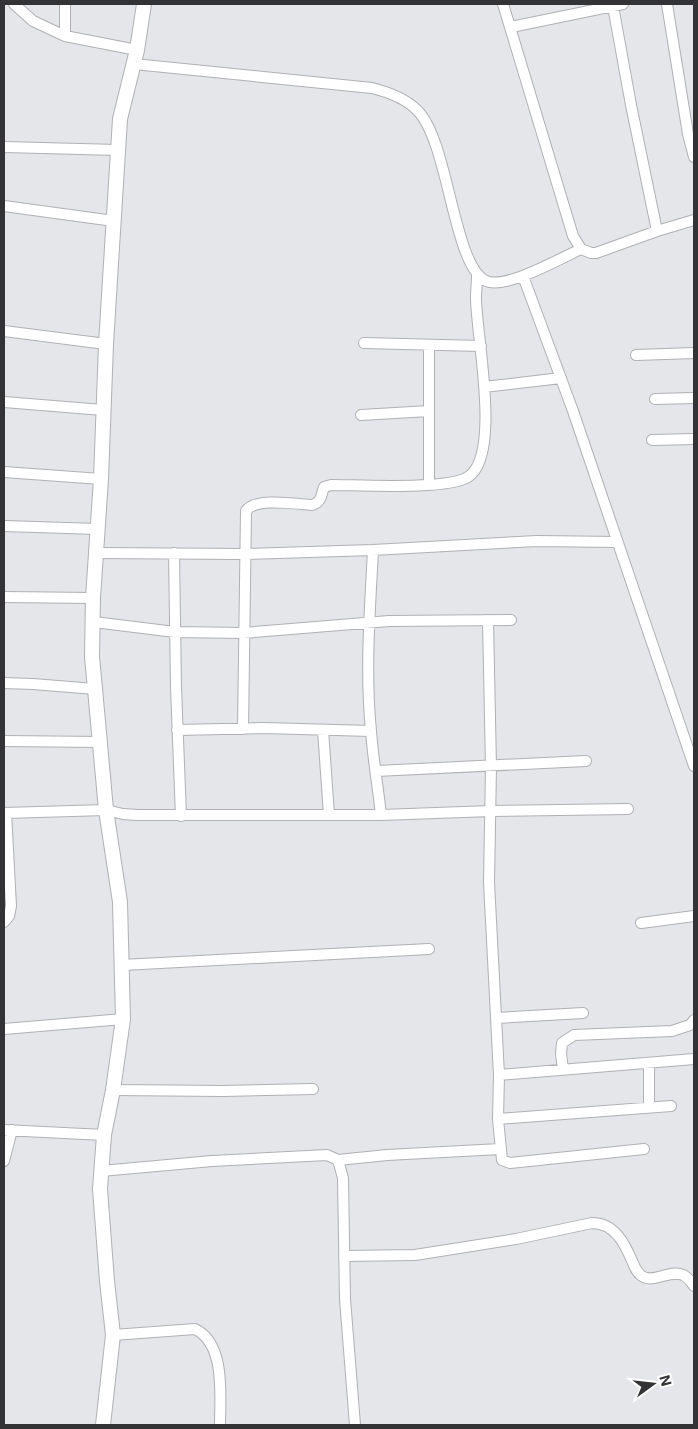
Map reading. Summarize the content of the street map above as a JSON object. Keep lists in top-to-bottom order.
{
  "north": "right"
}
